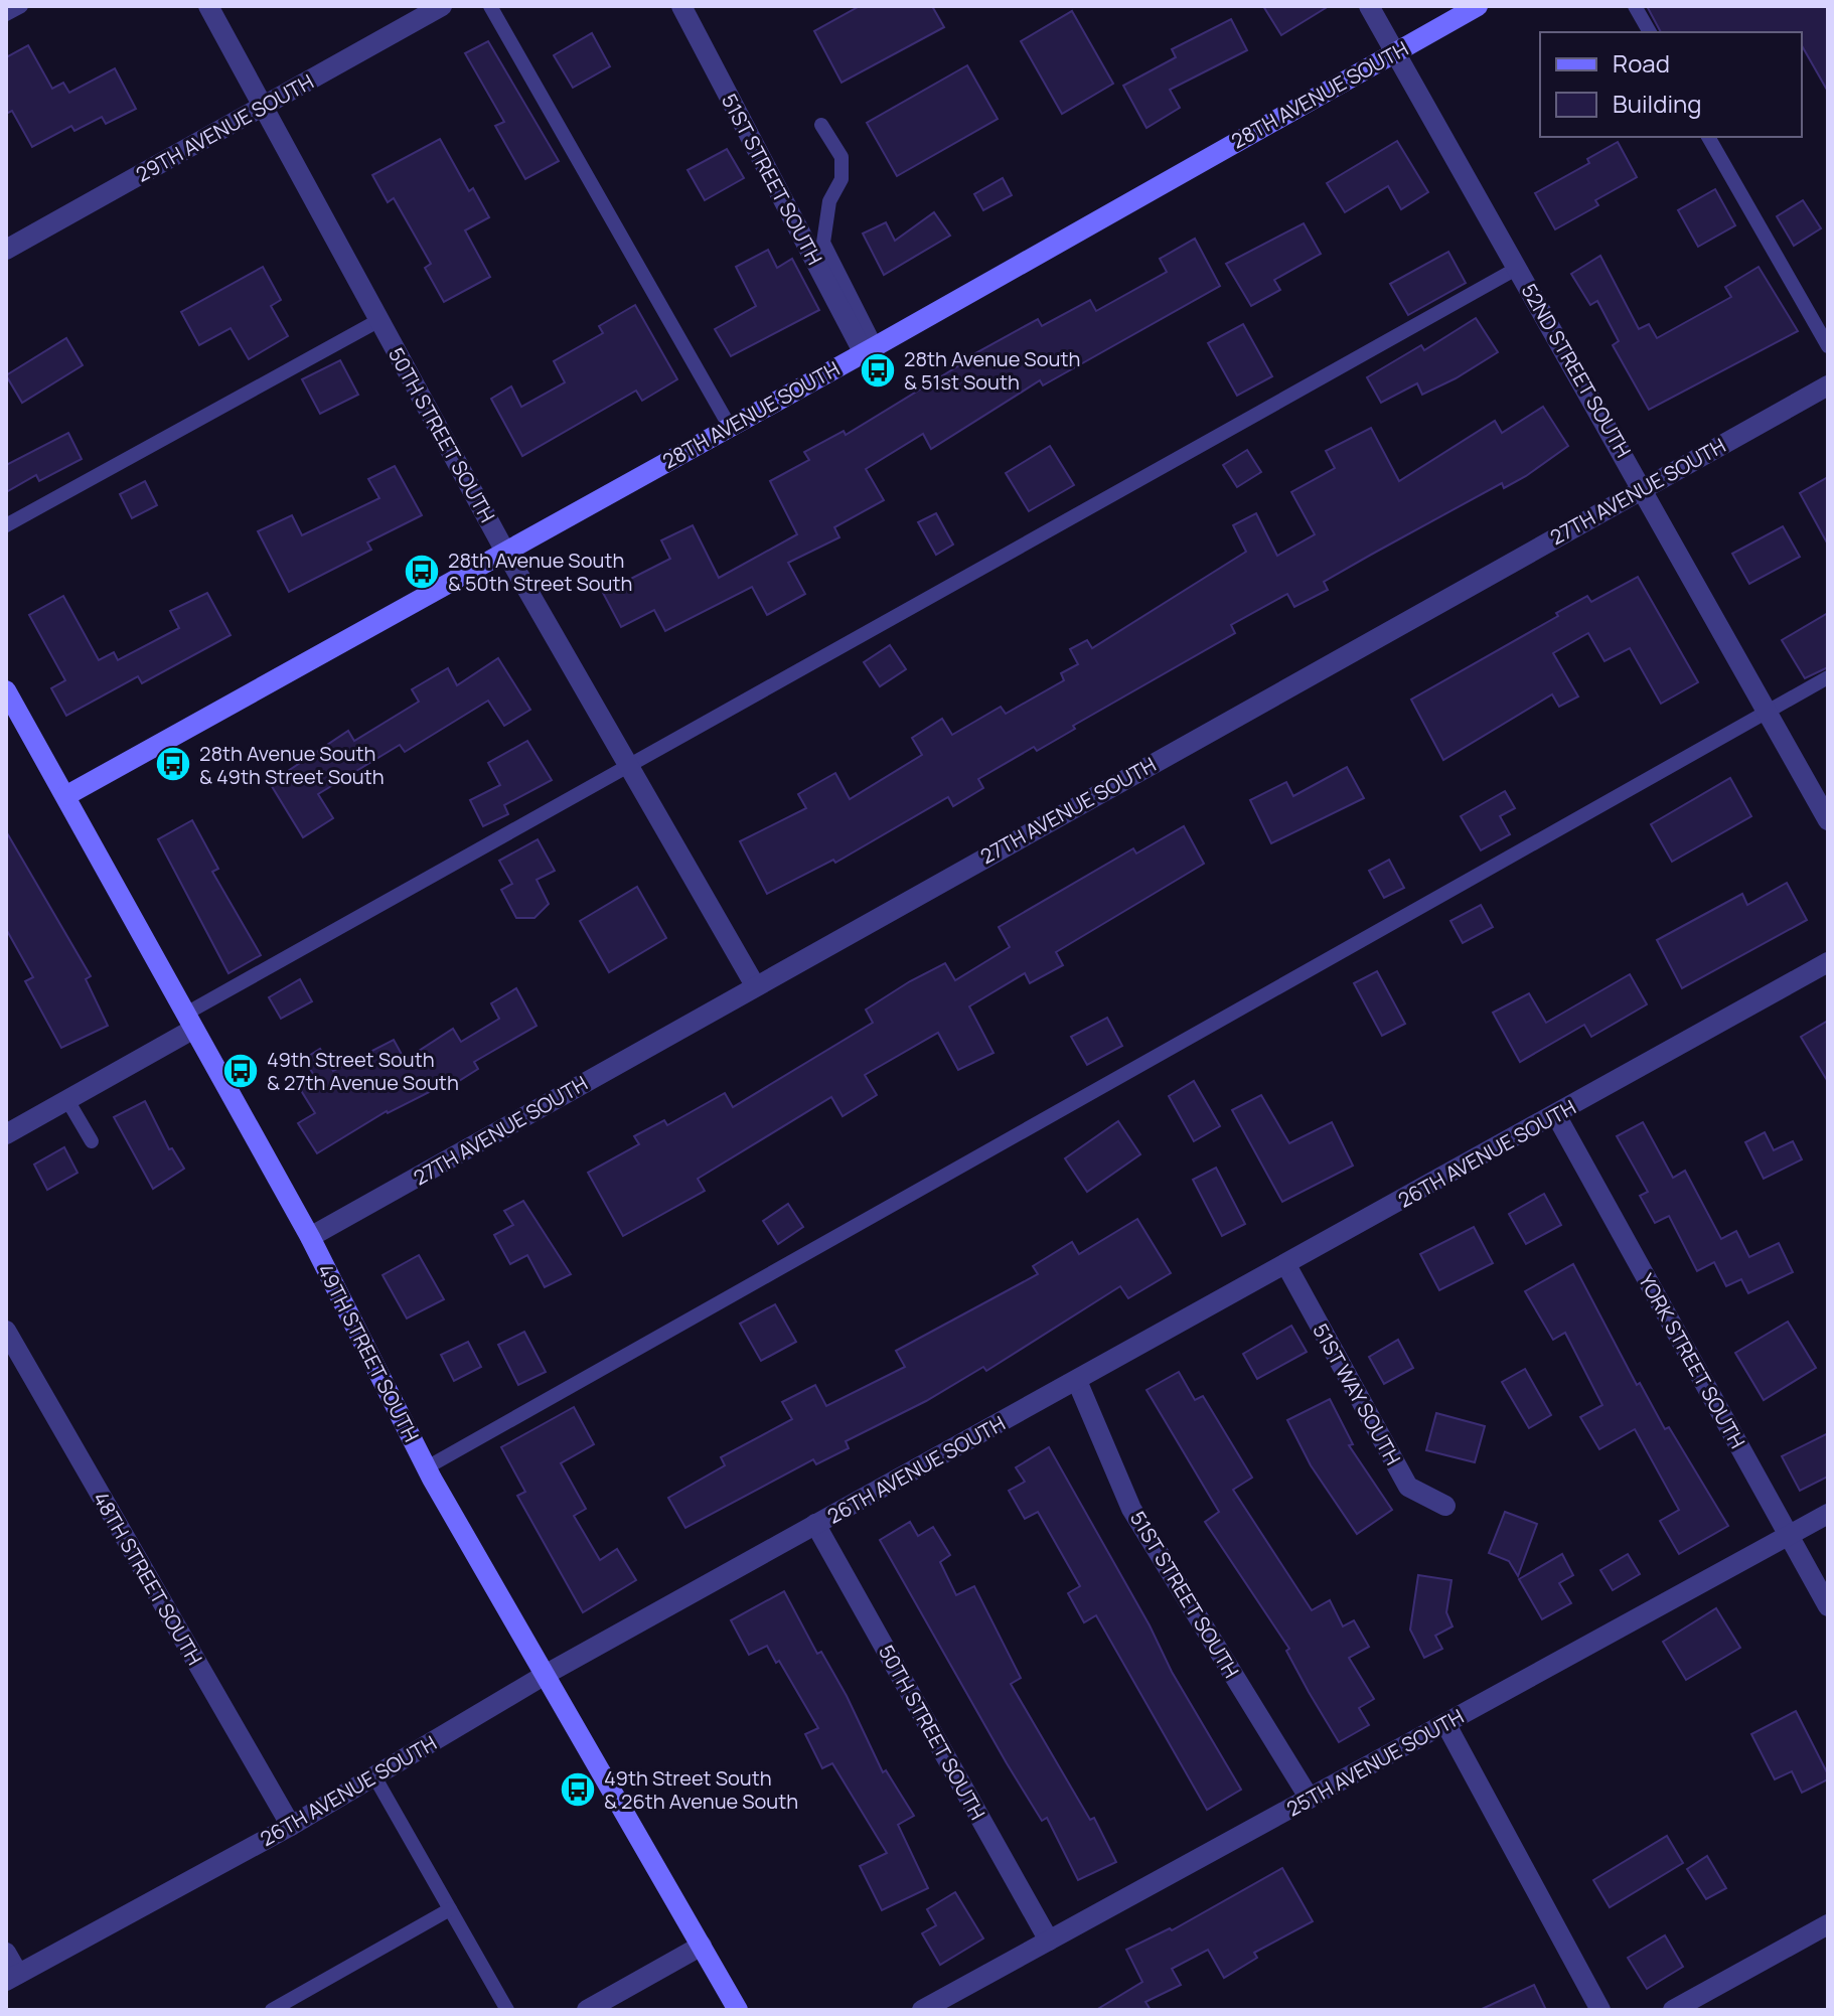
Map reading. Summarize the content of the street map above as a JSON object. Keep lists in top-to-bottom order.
{
  "streets": {
    "street": [
      "28TH AVENUE SOUTH",
      "29TH AVENUE SOUTH",
      "51ST STREET SOUTH",
      "52ND STREET SOUTH",
      "50TH STREET SOUTH",
      "27TH AVENUE SOUTH",
      "26TH AVENUE SOUTH",
      "49TH STREET SOUTH",
      "YORK STREET SOUTH",
      "51ST WAY SOUTH",
      "48TH STREET SOUTH",
      "25TH AVENUE SOUTH"
    ]
  },
  "crossings": [
    ["28TH AVENUE SOUTH", "51ST STREET SOUTH"],
    ["28TH AVENUE SOUTH", "52ND STREET SOUTH"],
    ["28TH AVENUE SOUTH", "50TH STREET SOUTH"],
    ["28TH AVENUE SOUTH", "49TH STREET SOUTH"],
    ["29TH AVENUE SOUTH", "50TH STREET SOUTH"],
    ["51ST STREET SOUTH", "26TH AVENUE SOUTH"],
    ["51ST STREET SOUTH", "25TH AVENUE SOUTH"],
    ["52ND STREET SOUTH", "27TH AVENUE SOUTH"],
    ["50TH STREET SOUTH", "27TH AVENUE SOUTH"],
    ["50TH STREET SOUTH", "26TH AVENUE SOUTH"],
    ["50TH STREET SOUTH", "25TH AVENUE SOUTH"],
    ["27TH AVENUE SOUTH", "49TH STREET SOUTH"],
    ["26TH AVENUE SOUTH", "49TH STREET SOUTH"],
    ["26TH AVENUE SOUTH", "YORK STREET SOUTH"],
    ["26TH AVENUE SOUTH", "51ST WAY SOUTH"],
    ["26TH AVENUE SOUTH", "48TH STREET SOUTH"],
    ["YORK STREET SOUTH", "25TH AVENUE SOUTH"]
  ],
  "places": {
    "bus stop": [
      "28th Avenue South & 51st South",
      "28th Avenue South & 50th Street South",
      "28th Avenue South & 49th Street South",
      "49th Street South & 27th Avenue South",
      "49th Street South & 26th Avenue South"
    ]
  },
  "legend": ["Road", "Building"]
}
